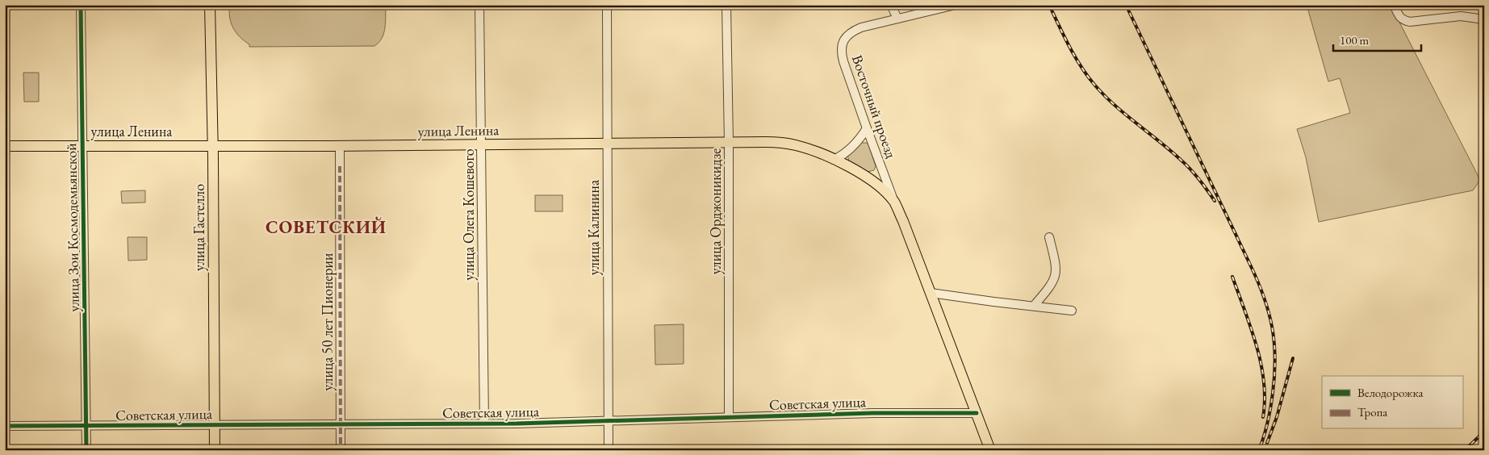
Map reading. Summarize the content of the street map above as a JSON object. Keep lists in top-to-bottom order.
{
  "streets": {
    "main road": ["улица Ленина", "улица Гастелло"],
    "street": [
      "Восточный проезд",
      "улица Орджоникидзе",
      "улица Олега Кошевого",
      "улица Зои Космодемьянской",
      "улица Калинина",
      "улица 50 лет Пионерии",
      "Советская улица"
    ]
  },
  "crossings": [
    ["Восточный проезд", "улица Ленина"],
    ["улица Ленина", "улица Орджоникидзе"],
    ["улица Ленина", "улица Олега Кошевого"],
    ["улица Ленина", "улица Зои Космодемьянской"],
    ["улица Ленина", "улица Гастелло"],
    ["улица Ленина", "улица Калинина"],
    ["улица Ленина", "улица 50 лет Пионерии"],
    ["улица Ленина", "Советская улица"],
    ["улица Орджоникидзе", "Советская улица"],
    ["улица Олега Кошевого", "Советская улица"],
    ["улица Зои Космодемьянской", "Советская улица"],
    ["улица Гастелло", "Советская улица"],
    ["улица Калинина", "Советская улица"],
    ["улица 50 лет Пионерии", "Советская улица"]
  ],
  "districts": ["СОВЕТСКИЙ"],
  "legend": ["Велодорожка", "Тропа"],
  "scale_bar": "100 m"
}
